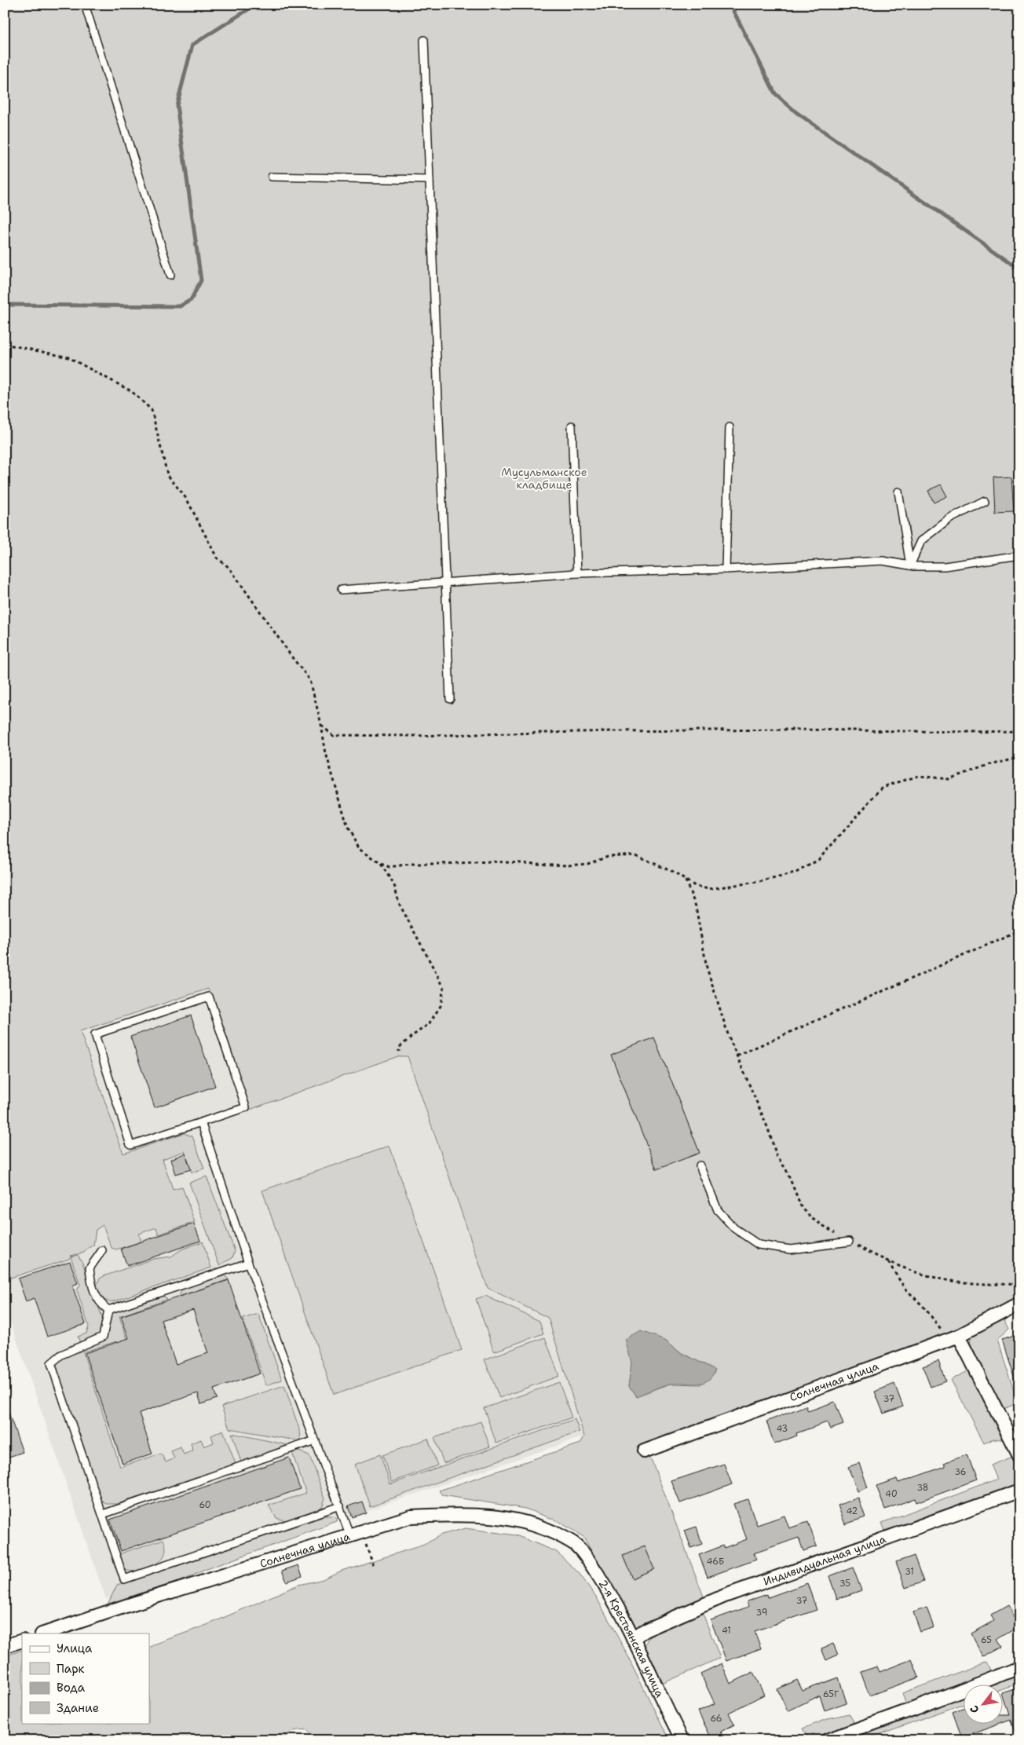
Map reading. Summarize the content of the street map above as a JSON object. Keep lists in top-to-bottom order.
{
  "streets": {
    "street": ["Солнечная улица", "Индивидуальная улица", "2-я Крестьянская улица"]
  },
  "crossings": [
    ["Солнечная улица", "2-я Крестьянская улица"],
    ["Индивидуальная улица", "2-я Крестьянская улица"]
  ],
  "parks": ["Мусульманское кладбище"],
  "house_numbers": [
    "37",
    "43",
    "36",
    "38",
    "40",
    "60",
    "42",
    "46Б",
    "31",
    "35",
    "37",
    "39",
    "41",
    "65",
    "65Г",
    "66"
  ],
  "legend": [
    "Улица",
    "Парк",
    "Вода",
    "Здание"
  ],
  "north": "bottom left"
}
